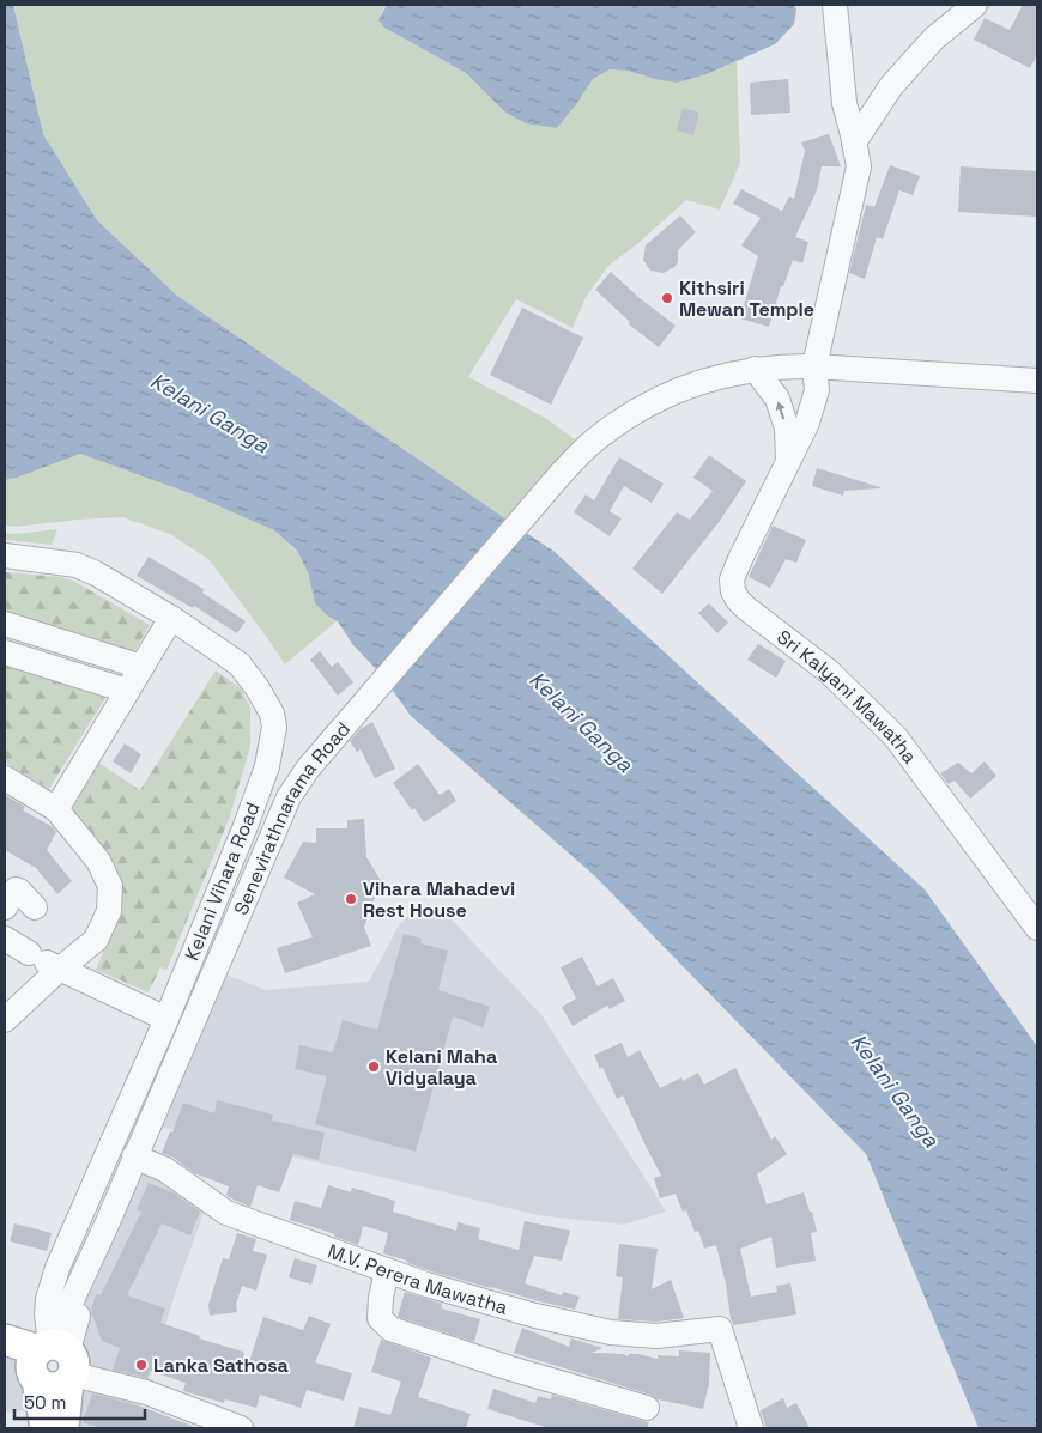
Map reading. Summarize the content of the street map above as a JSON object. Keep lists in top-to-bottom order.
{
  "streets": {
    "street": [
      "Sri Kalyani Mawatha",
      "Senevirathnarama Road",
      "Kelani Vihara Road",
      "M.V. Perera Mawatha"
    ]
  },
  "crossings": [
    ["Sri Kalyani Mawatha", "Senevirathnarama Road"],
    ["Senevirathnarama Road", "Kelani Vihara Road"],
    ["Senevirathnarama Road", "M.V. Perera Mawatha"]
  ],
  "water": ["Kelani Ganga"],
  "places": [
    "Kithsiri Mewan Temple",
    "Vihara Mahadevi Rest House",
    "Kelani Maha Vidyalaya",
    "Lanka Sathosa"
  ],
  "scale_bar": "50 m"
}
